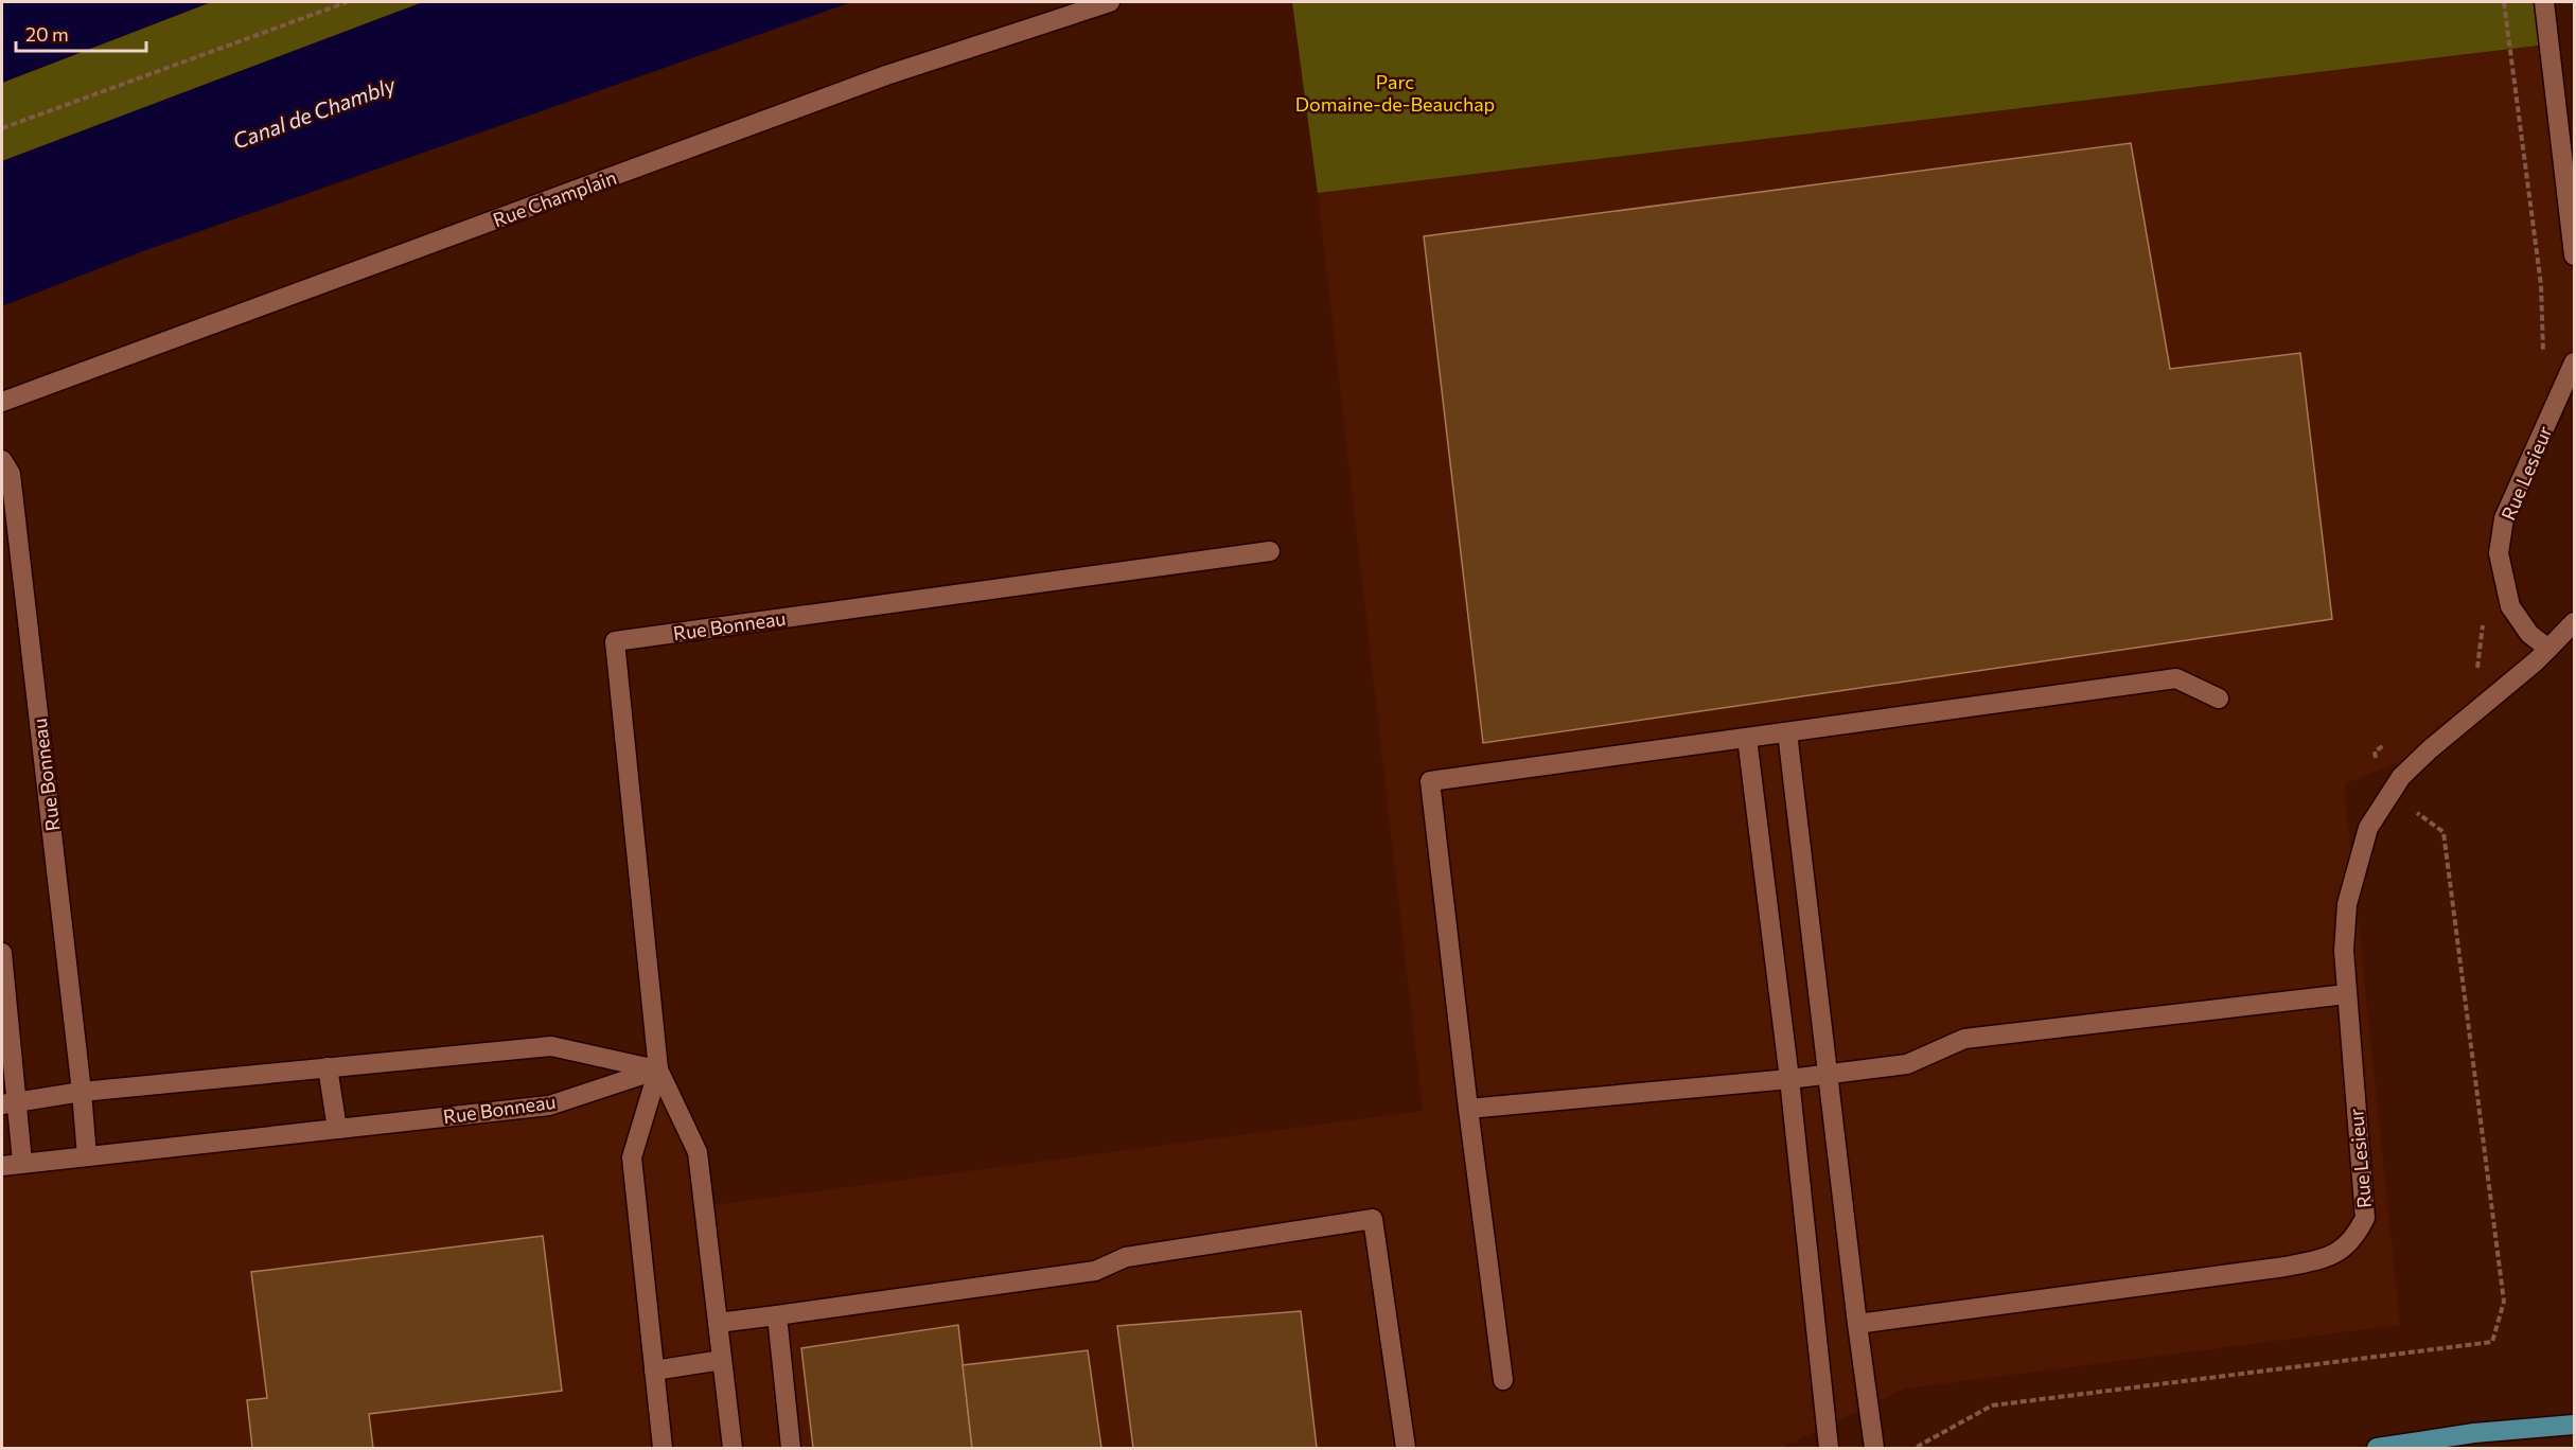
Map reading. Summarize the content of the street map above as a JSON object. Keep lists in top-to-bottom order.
{
  "streets": {
    "street": ["Rue Champlain", "Rue Lesieur", "Rue Bonneau"]
  },
  "water": ["Canal de Chambly"],
  "parks": ["Parc Domaine-de-Beauchap"],
  "scale_bar": "20 m"
}
